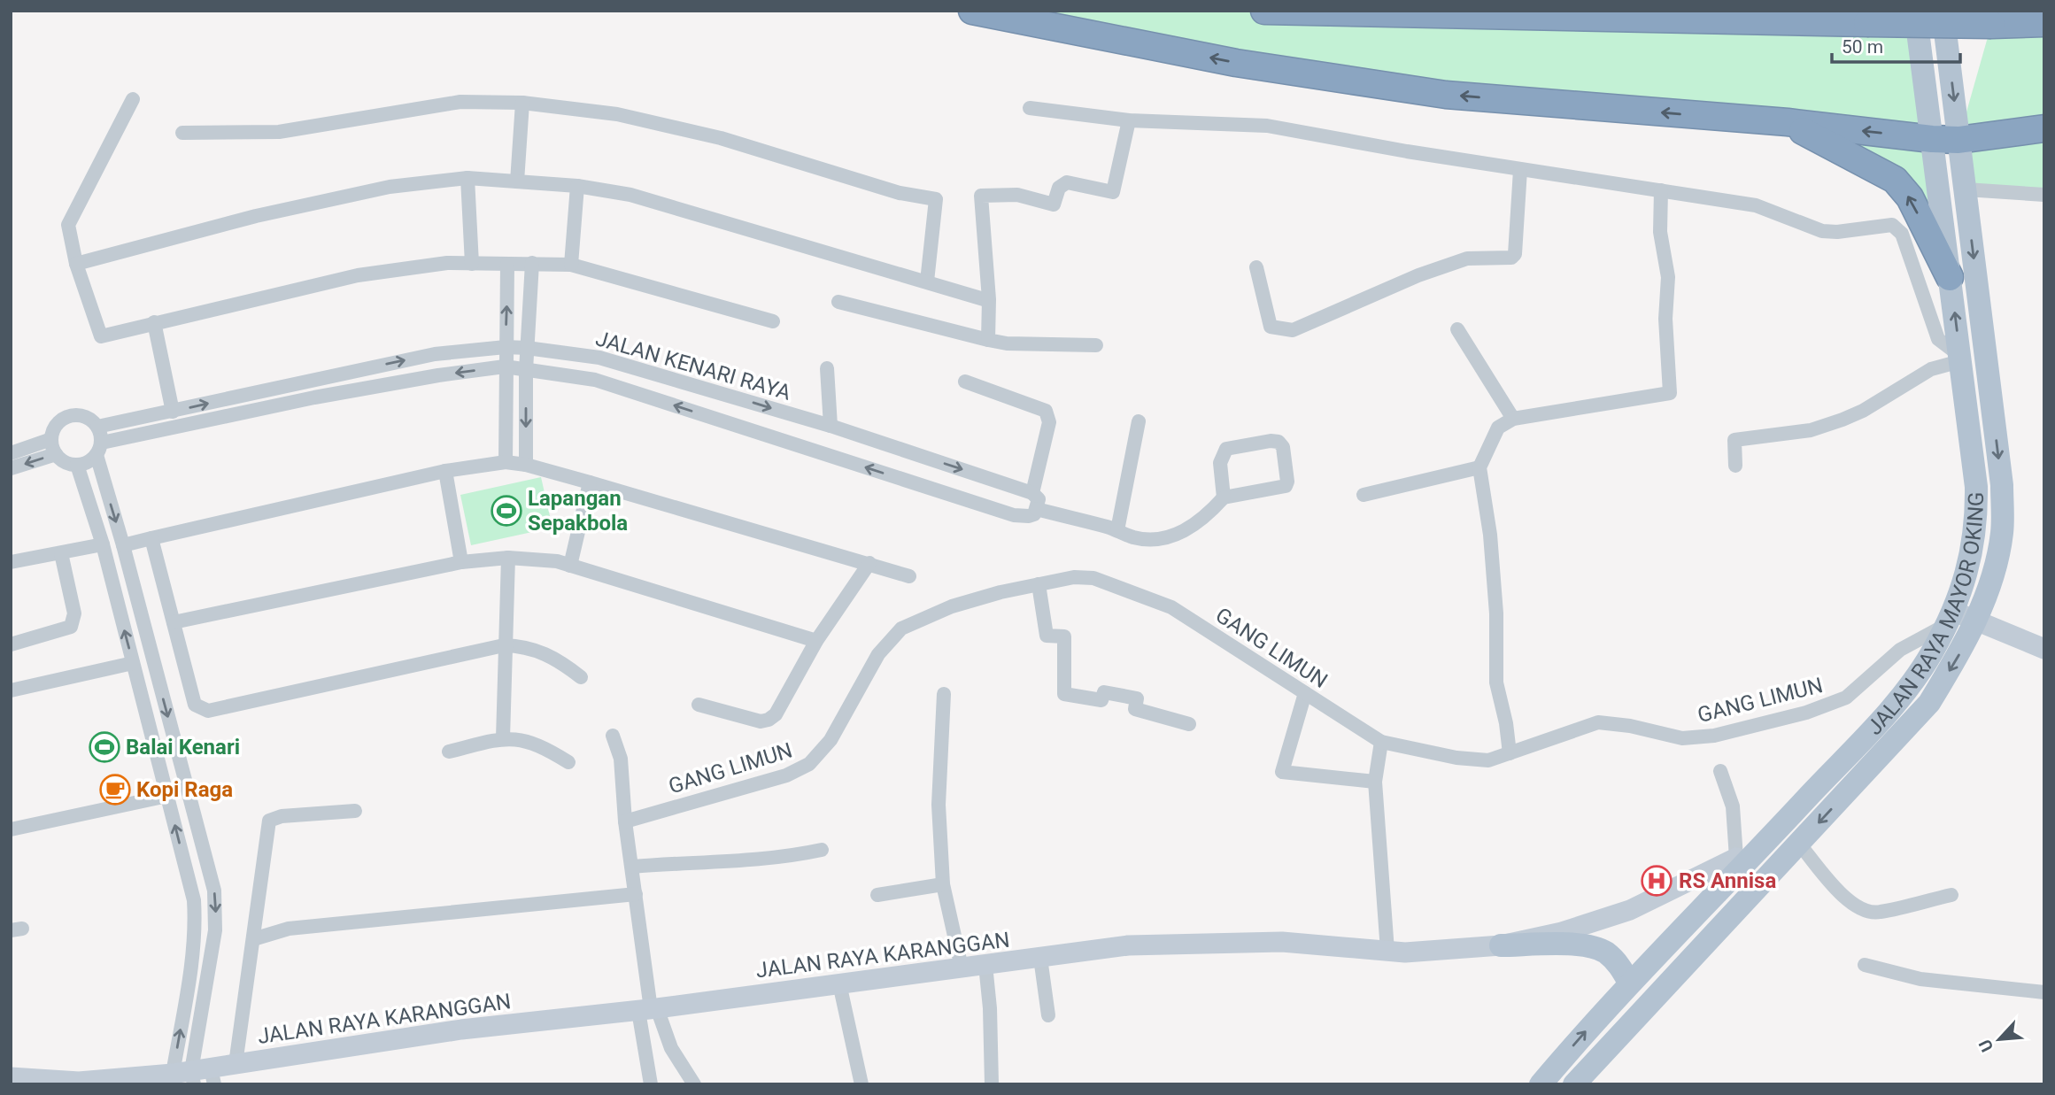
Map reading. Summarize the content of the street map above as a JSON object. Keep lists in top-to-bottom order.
{
  "streets": {
    "main road": ["JALAN RAYA MAYOR OKING"],
    "street": ["JALAN KENARI RAYA", "GANG LIMUN", "JALAN RAYA KARANGGAN"]
  },
  "crossings": [
    ["JALAN RAYA MAYOR OKING", "GANG LIMUN"],
    ["JALAN RAYA MAYOR OKING", "JALAN RAYA KARANGGAN"]
  ],
  "places": {
    "sports": ["Lapangan Sepakbola", "Balai Kenari"],
    "cafe": ["Kopi Raga"],
    "hospital": ["RS Annisa"]
  },
  "scale_bar": "50 m",
  "north": "bottom left"
}
